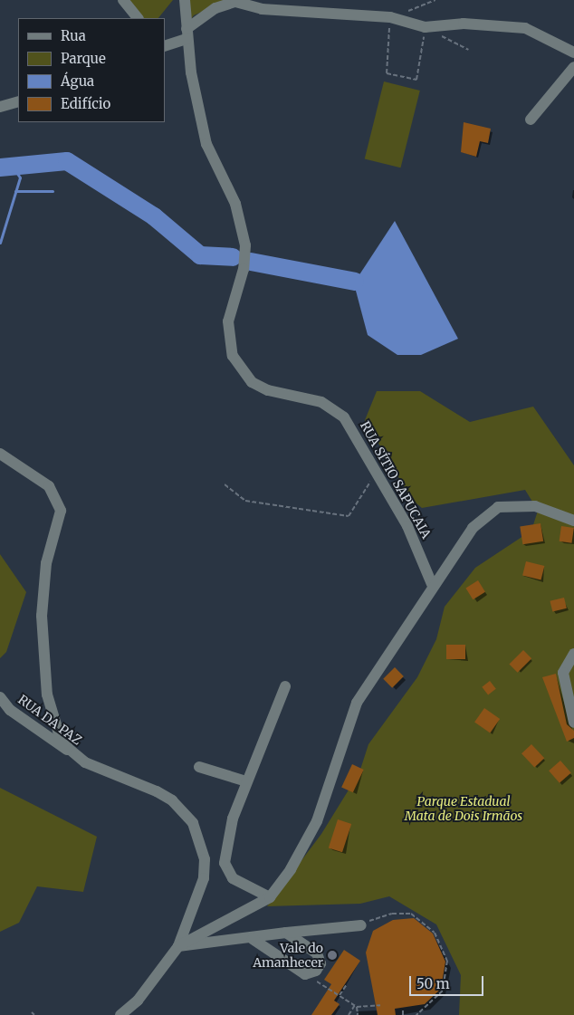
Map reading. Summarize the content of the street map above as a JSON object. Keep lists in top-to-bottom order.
{
  "streets": {
    "street": ["RUA SÍTIO SAPUCAIA", "RUA DA PAZ"]
  },
  "parks": ["Parque Estadual Mata de Dois Irmãos"],
  "places": ["Vale do Amanhecer"],
  "legend": [
    "Rua",
    "Parque",
    "Água",
    "Edifício"
  ],
  "scale_bar": "50 m"
}
